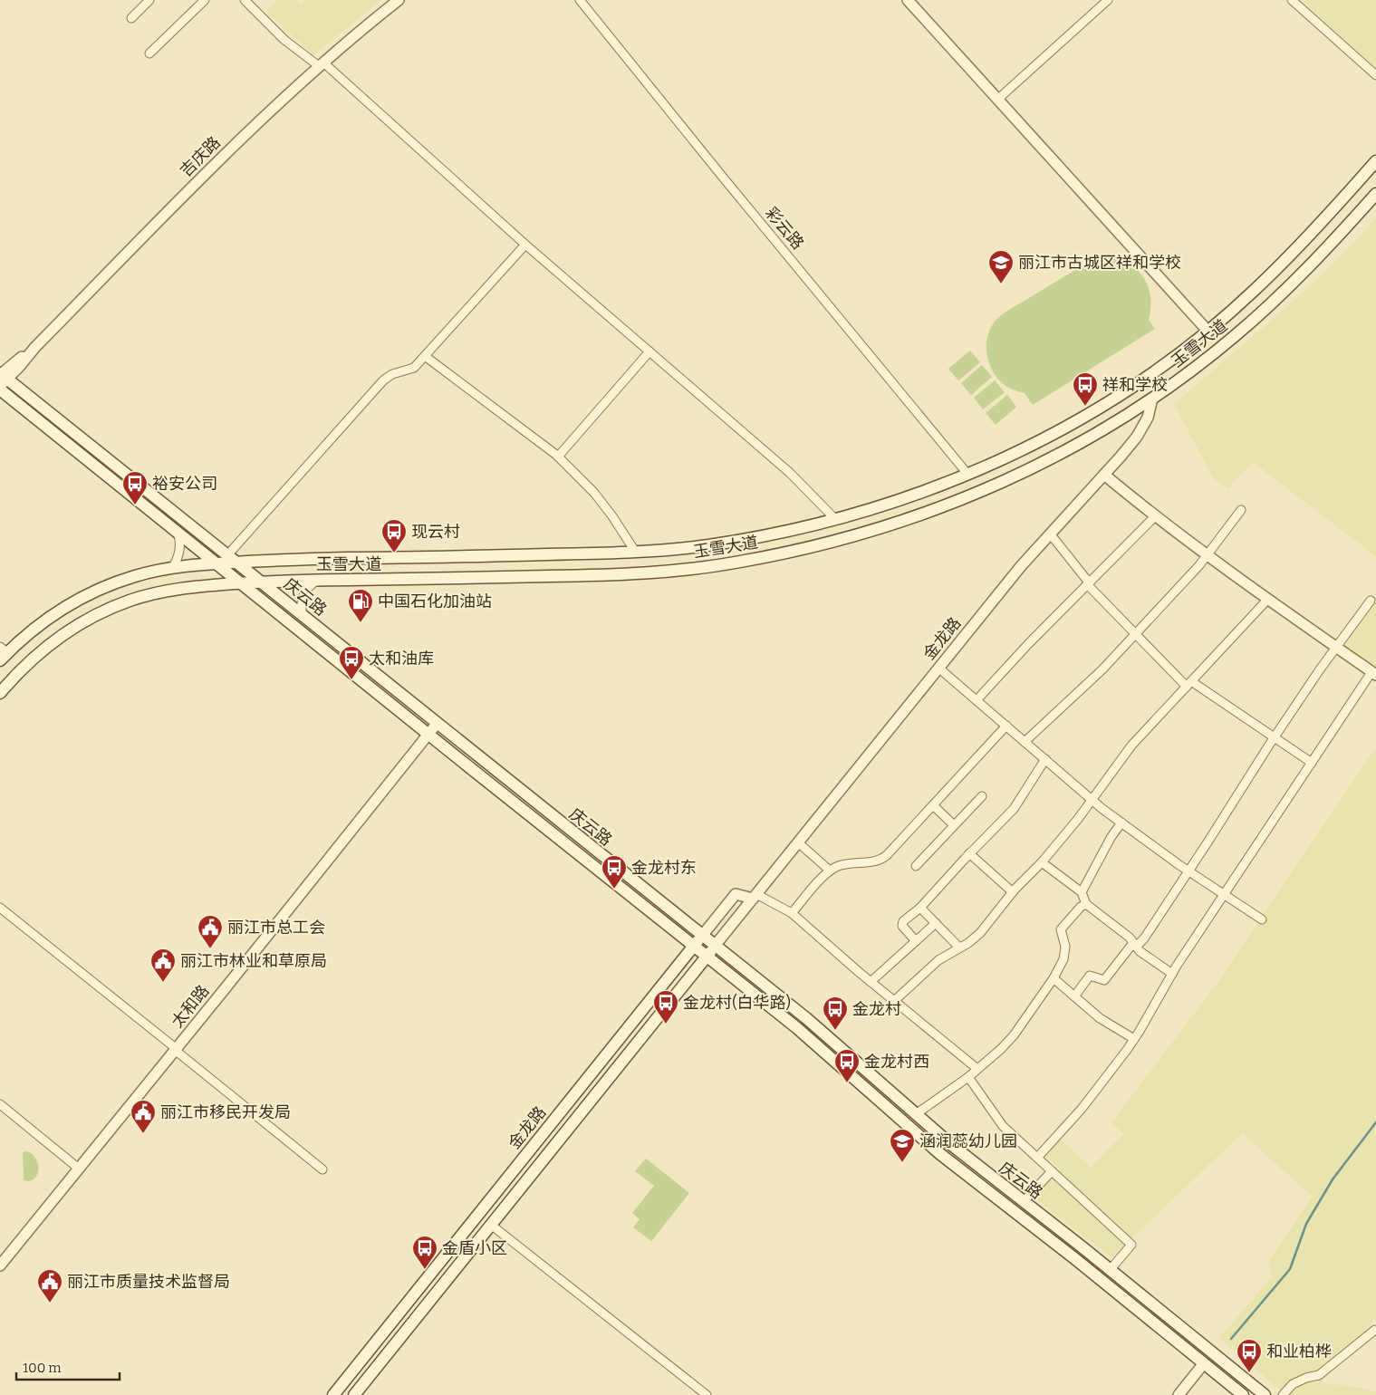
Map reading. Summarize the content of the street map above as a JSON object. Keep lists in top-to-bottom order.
{
  "streets": {
    "main road": ["玉雪大道", "庆云路", "金龙路"],
    "street": ["吉庆路", "彩云路", "太和路"]
  },
  "crossings": [
    ["吉庆路", "庆云路"],
    ["彩云路", "玉雪大道"],
    ["玉雪大道", "庆云路"],
    ["玉雪大道", "金龙路"],
    ["庆云路", "金龙路"],
    ["庆云路", "太和路"]
  ],
  "places": {
    "school or university": ["丽江市古城区祥和学校", "涵润蕊幼儿园"],
    "bus stop": [
      "祥和学校",
      "裕安公司",
      "现云村",
      "太和油库",
      "金龙村东",
      "金龙村(白华路)",
      "金龙村",
      "金龙村西",
      "金盾小区",
      "和业柏桦"
    ],
    "fuel station": ["中国石化加油站"],
    "public building": [
      "丽江市总工会",
      "丽江市林业和草原局",
      "丽江市移民开发局",
      "丽江市质量技术监督局"
    ]
  },
  "scale_bar": "100 m"
}
